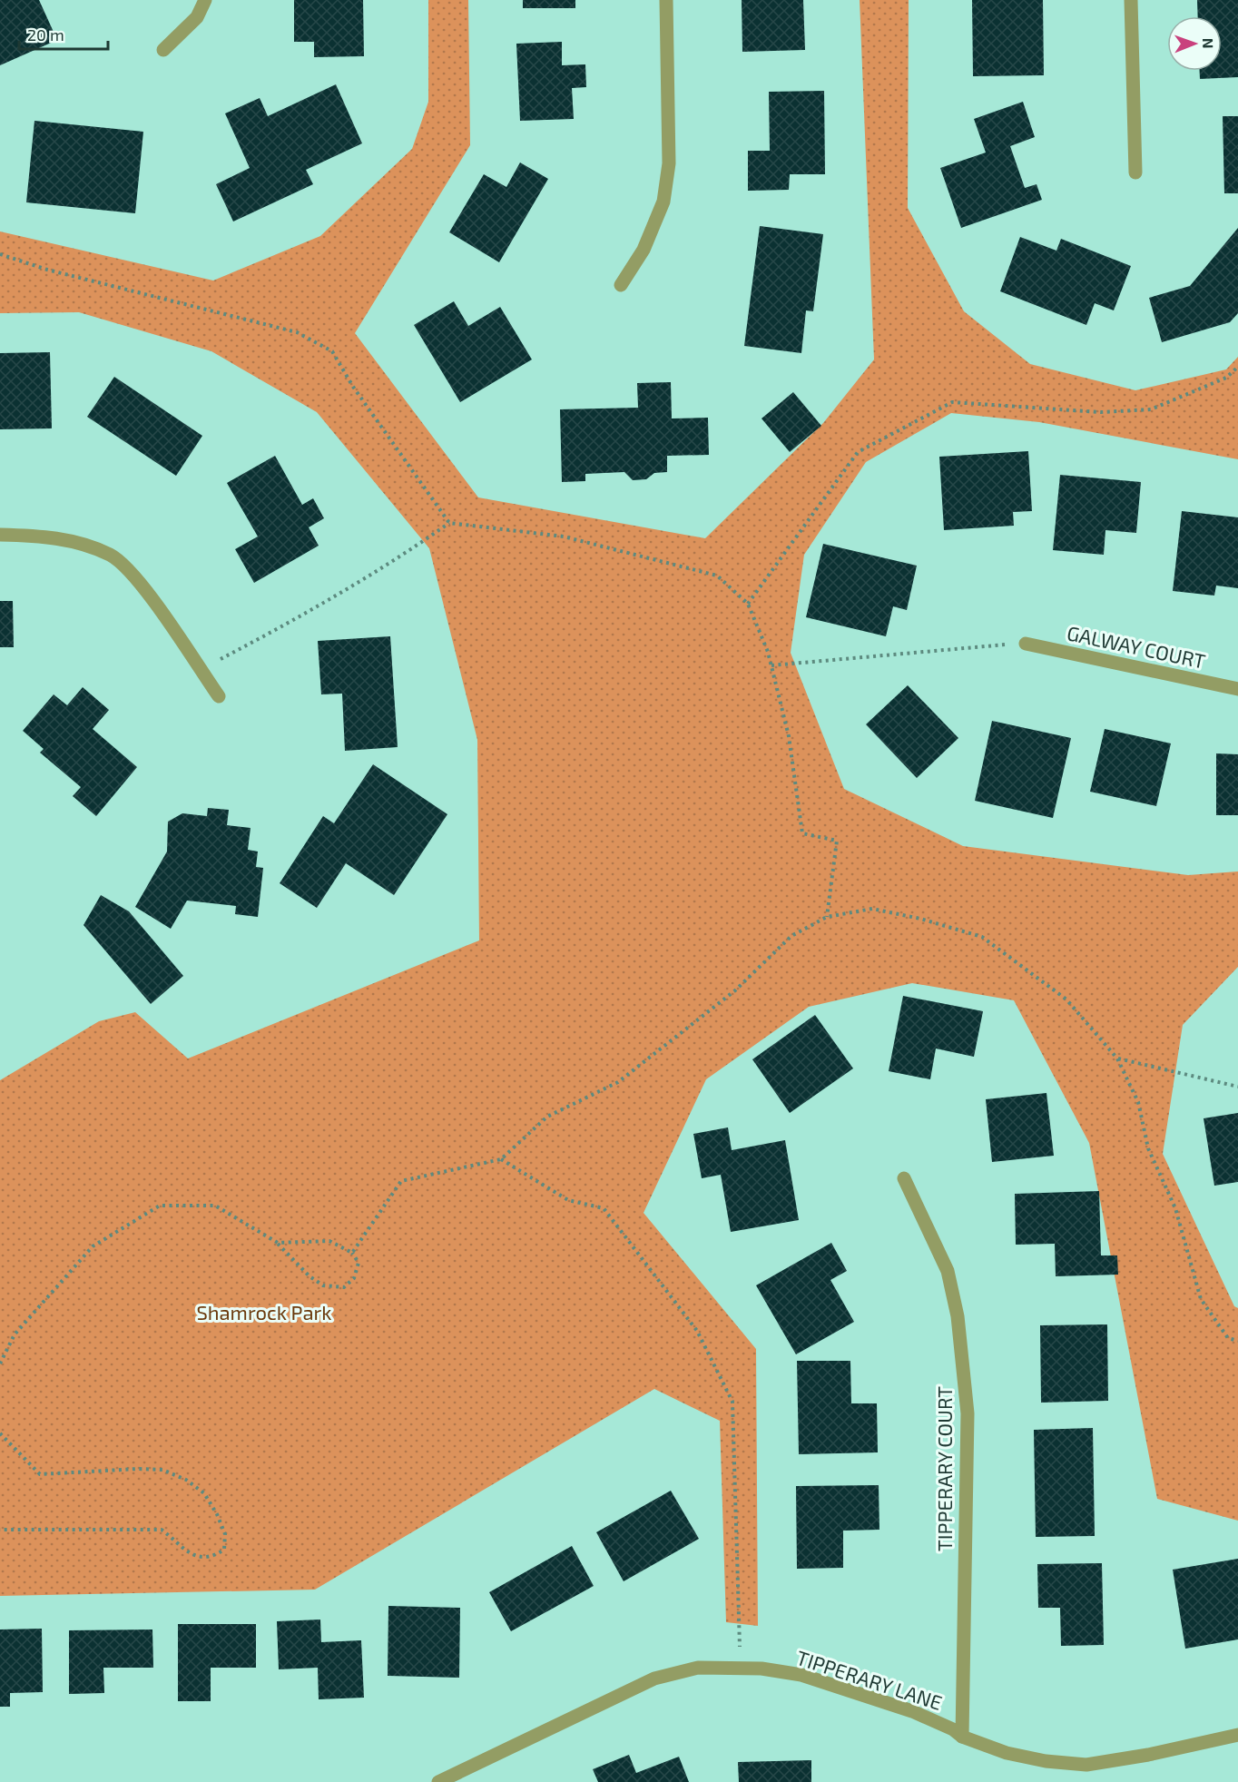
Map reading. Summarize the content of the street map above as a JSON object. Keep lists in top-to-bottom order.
{
  "streets": {
    "street": ["GALWAY COURT", "TIPPERARY COURT", "TIPPERARY LANE"]
  },
  "crossings": [
    ["TIPPERARY COURT", "TIPPERARY LANE"]
  ],
  "parks": ["Shamrock Park"],
  "scale_bar": "20 m",
  "north": "right"
}
